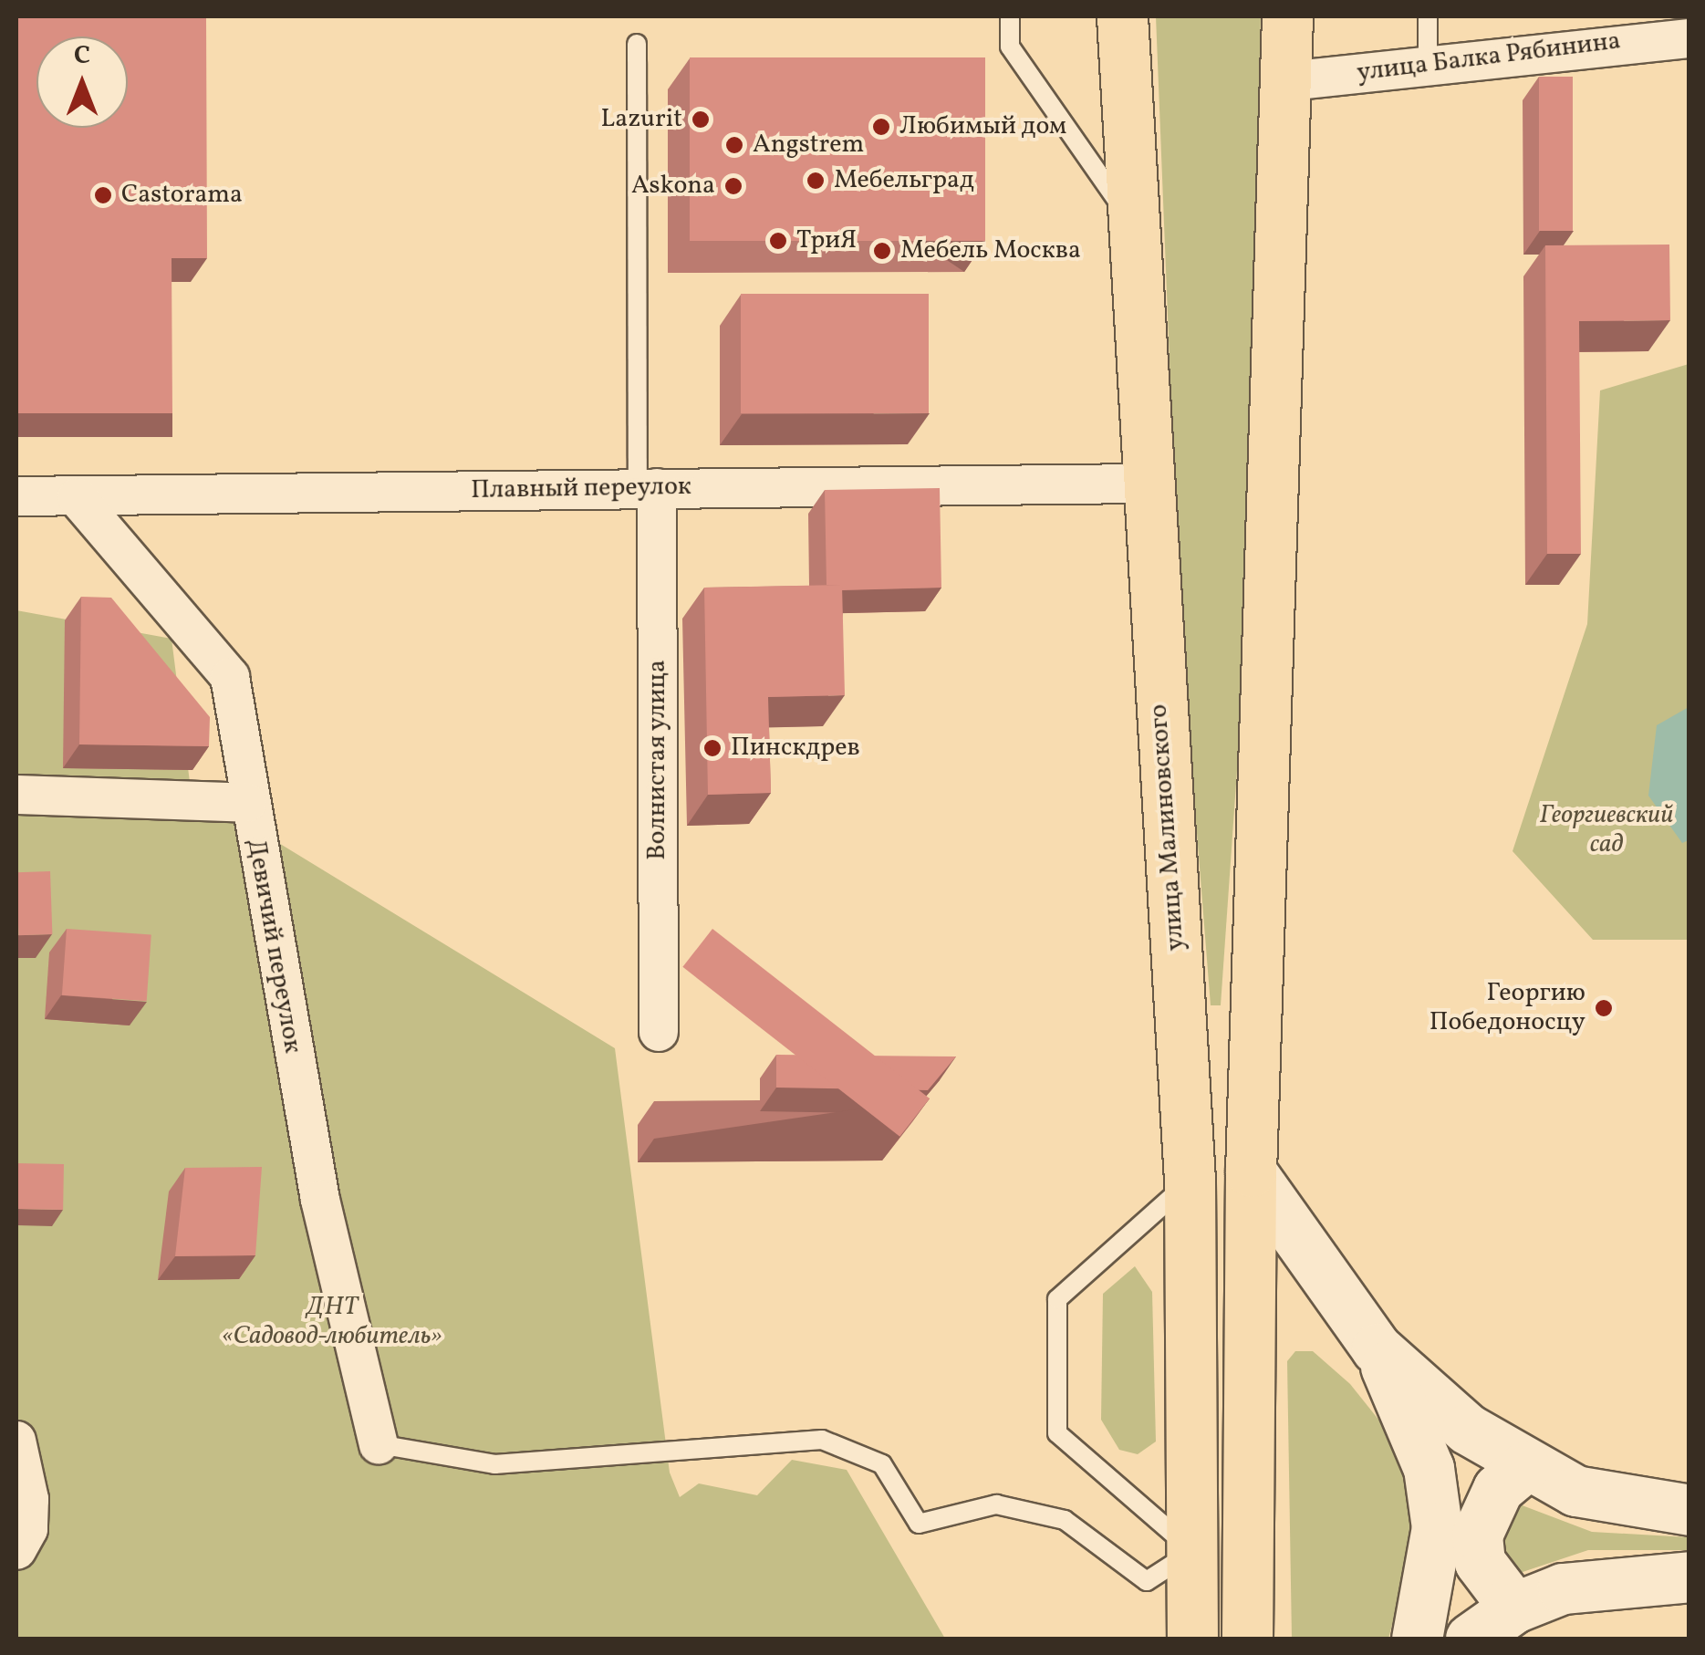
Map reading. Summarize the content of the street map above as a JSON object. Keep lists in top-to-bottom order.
{
  "streets": {
    "highway": ["улица Малиновского"],
    "street": [
      "улица Балка Рябинина",
      "Плавный переулок",
      "Волнистая улица",
      "Девичий переулок"
    ]
  },
  "crossings": [
    ["Плавный переулок", "Волнистая улица"],
    ["Плавный переулок", "улица Малиновского"],
    ["Плавный переулок", "Девичий переулок"]
  ],
  "parks": ["Георгиевский сад", "ДНТ «Садовод-любитель»"],
  "places": [
    "Lazurit",
    "Любимый дом",
    "Angstrem",
    "Мебельград",
    "Askona",
    "Castorama",
    "ТриЯ",
    "Мебель Москва",
    "Пинскдрев",
    "Георгию Победоносцу"
  ],
  "north": "top"
}
